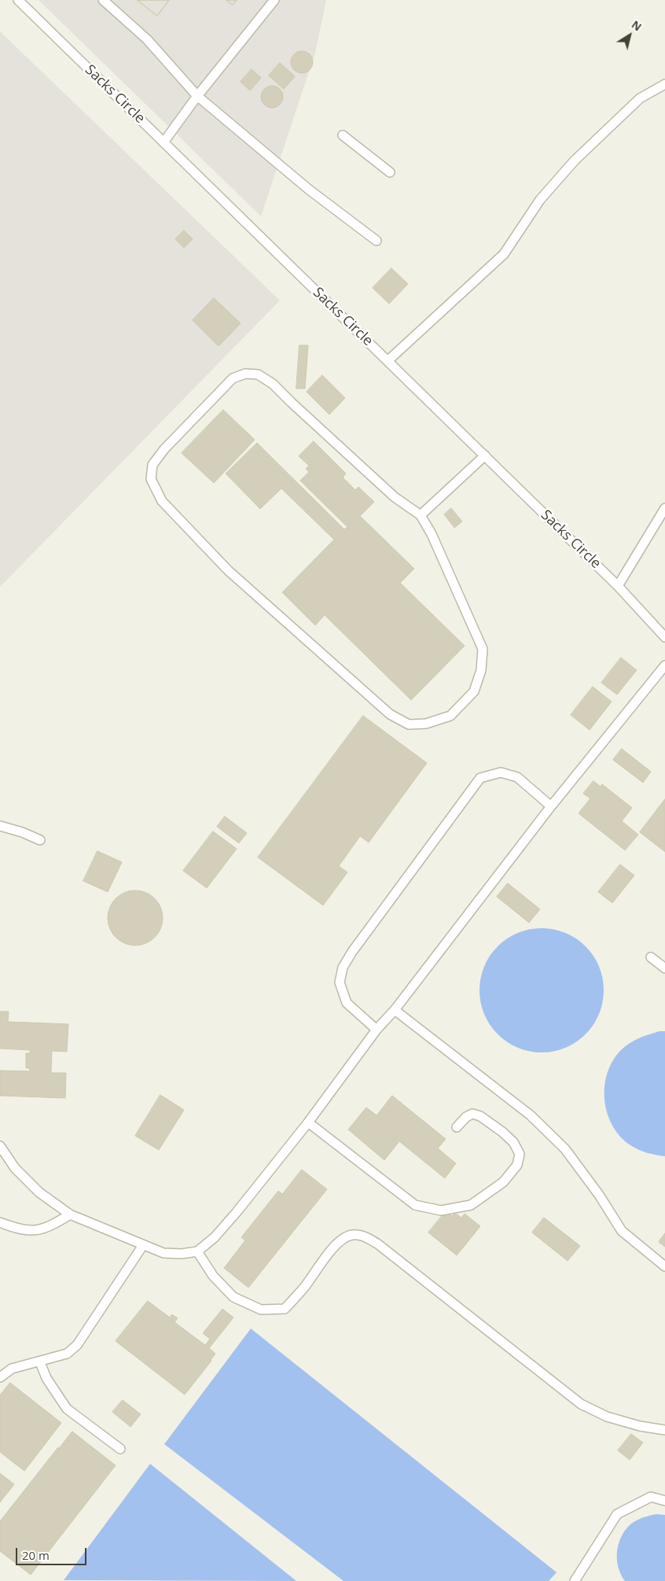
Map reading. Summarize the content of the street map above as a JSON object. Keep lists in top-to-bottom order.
{
  "streets": {
    "lane": ["Sacks Circle"]
  },
  "scale_bar": "20 m",
  "north": "top right"
}
